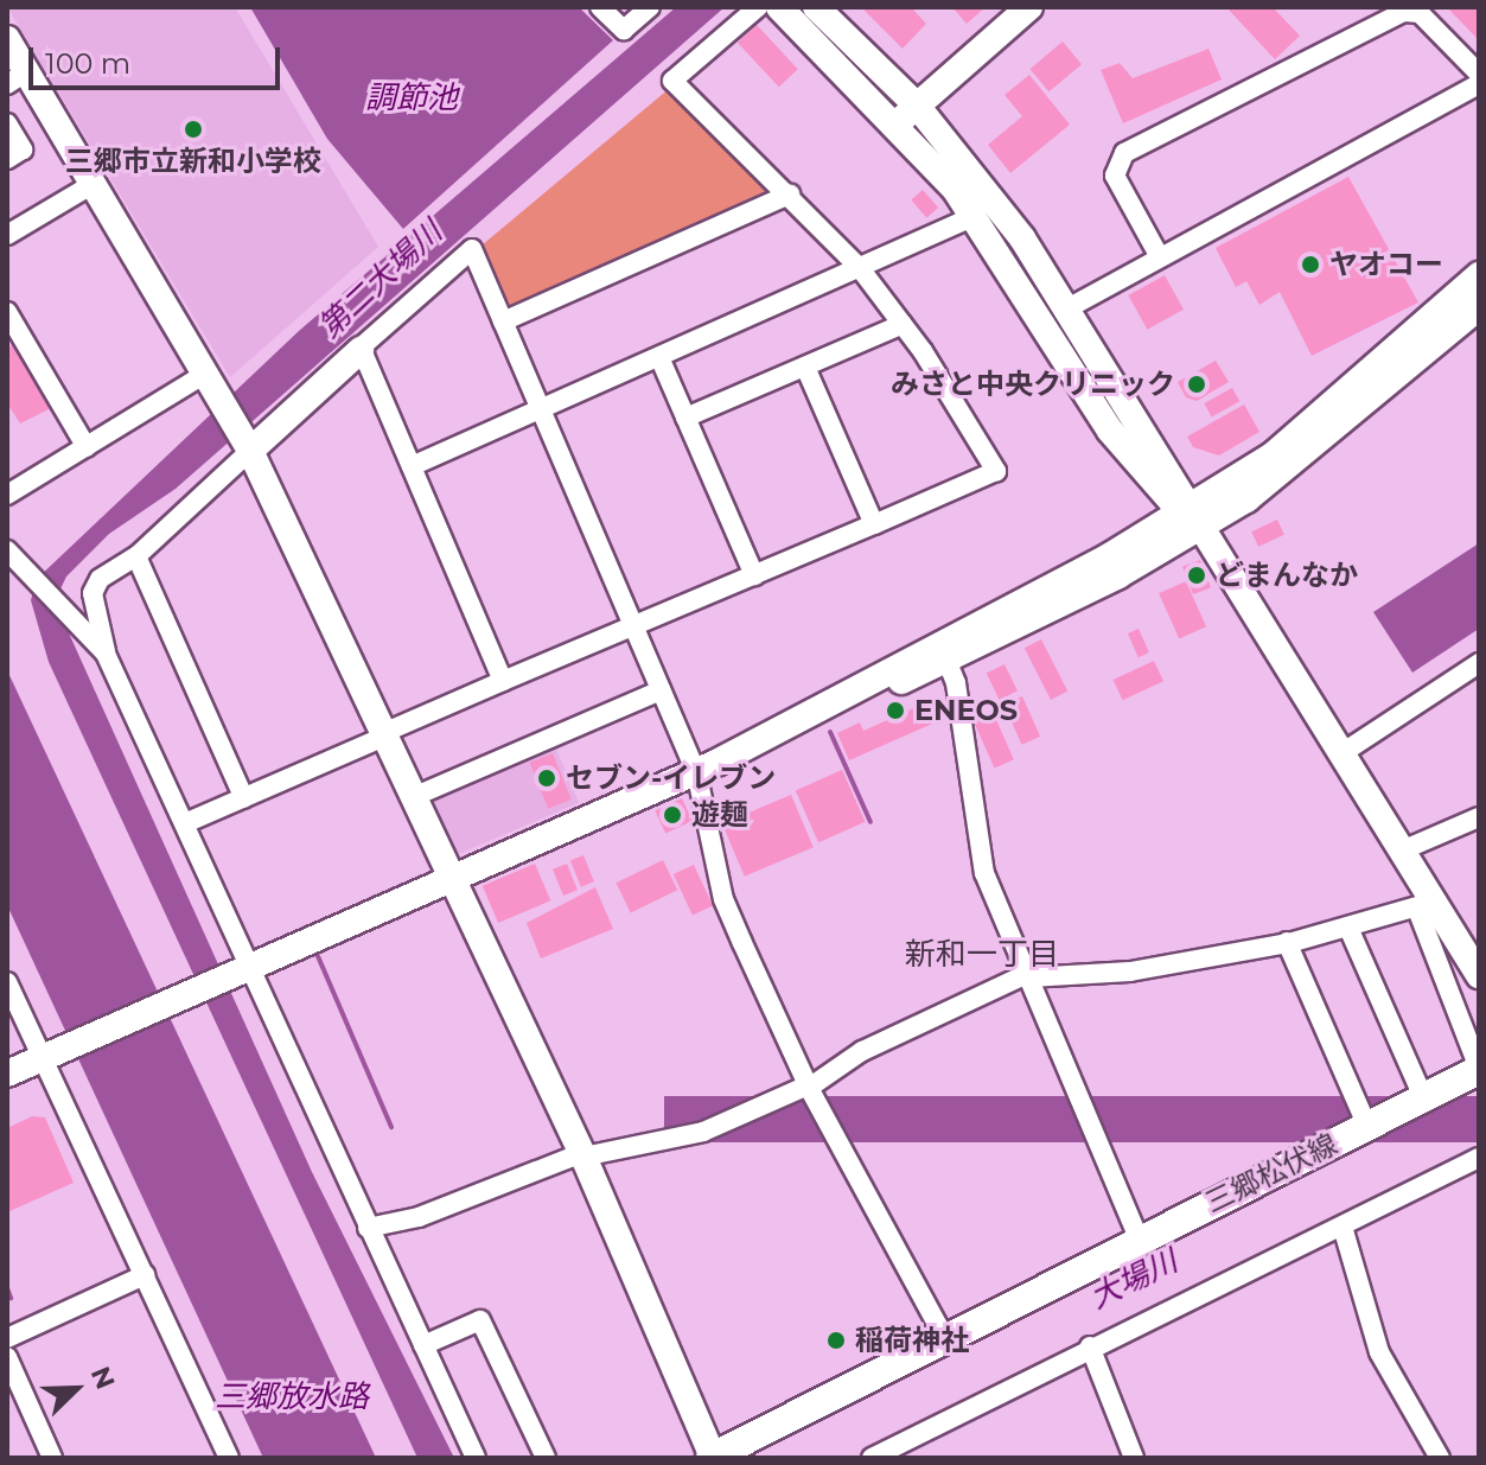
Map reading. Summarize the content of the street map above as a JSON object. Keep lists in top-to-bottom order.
{
  "streets": {
    "main road": ["三郷松伏線"]
  },
  "districts": ["新和一丁目"],
  "water": [
    "調節池",
    "第二大場川",
    "大場川",
    "三郷放水路"
  ],
  "places": [
    "三郷市立新和小学校",
    "ヤオコー",
    "みさと中央クリニック",
    "どまんなか",
    "ENEOS",
    "セブン-イレブン",
    "遊麺",
    "稲荷神社"
  ],
  "scale_bar": "100 m",
  "north": "top right"
}
